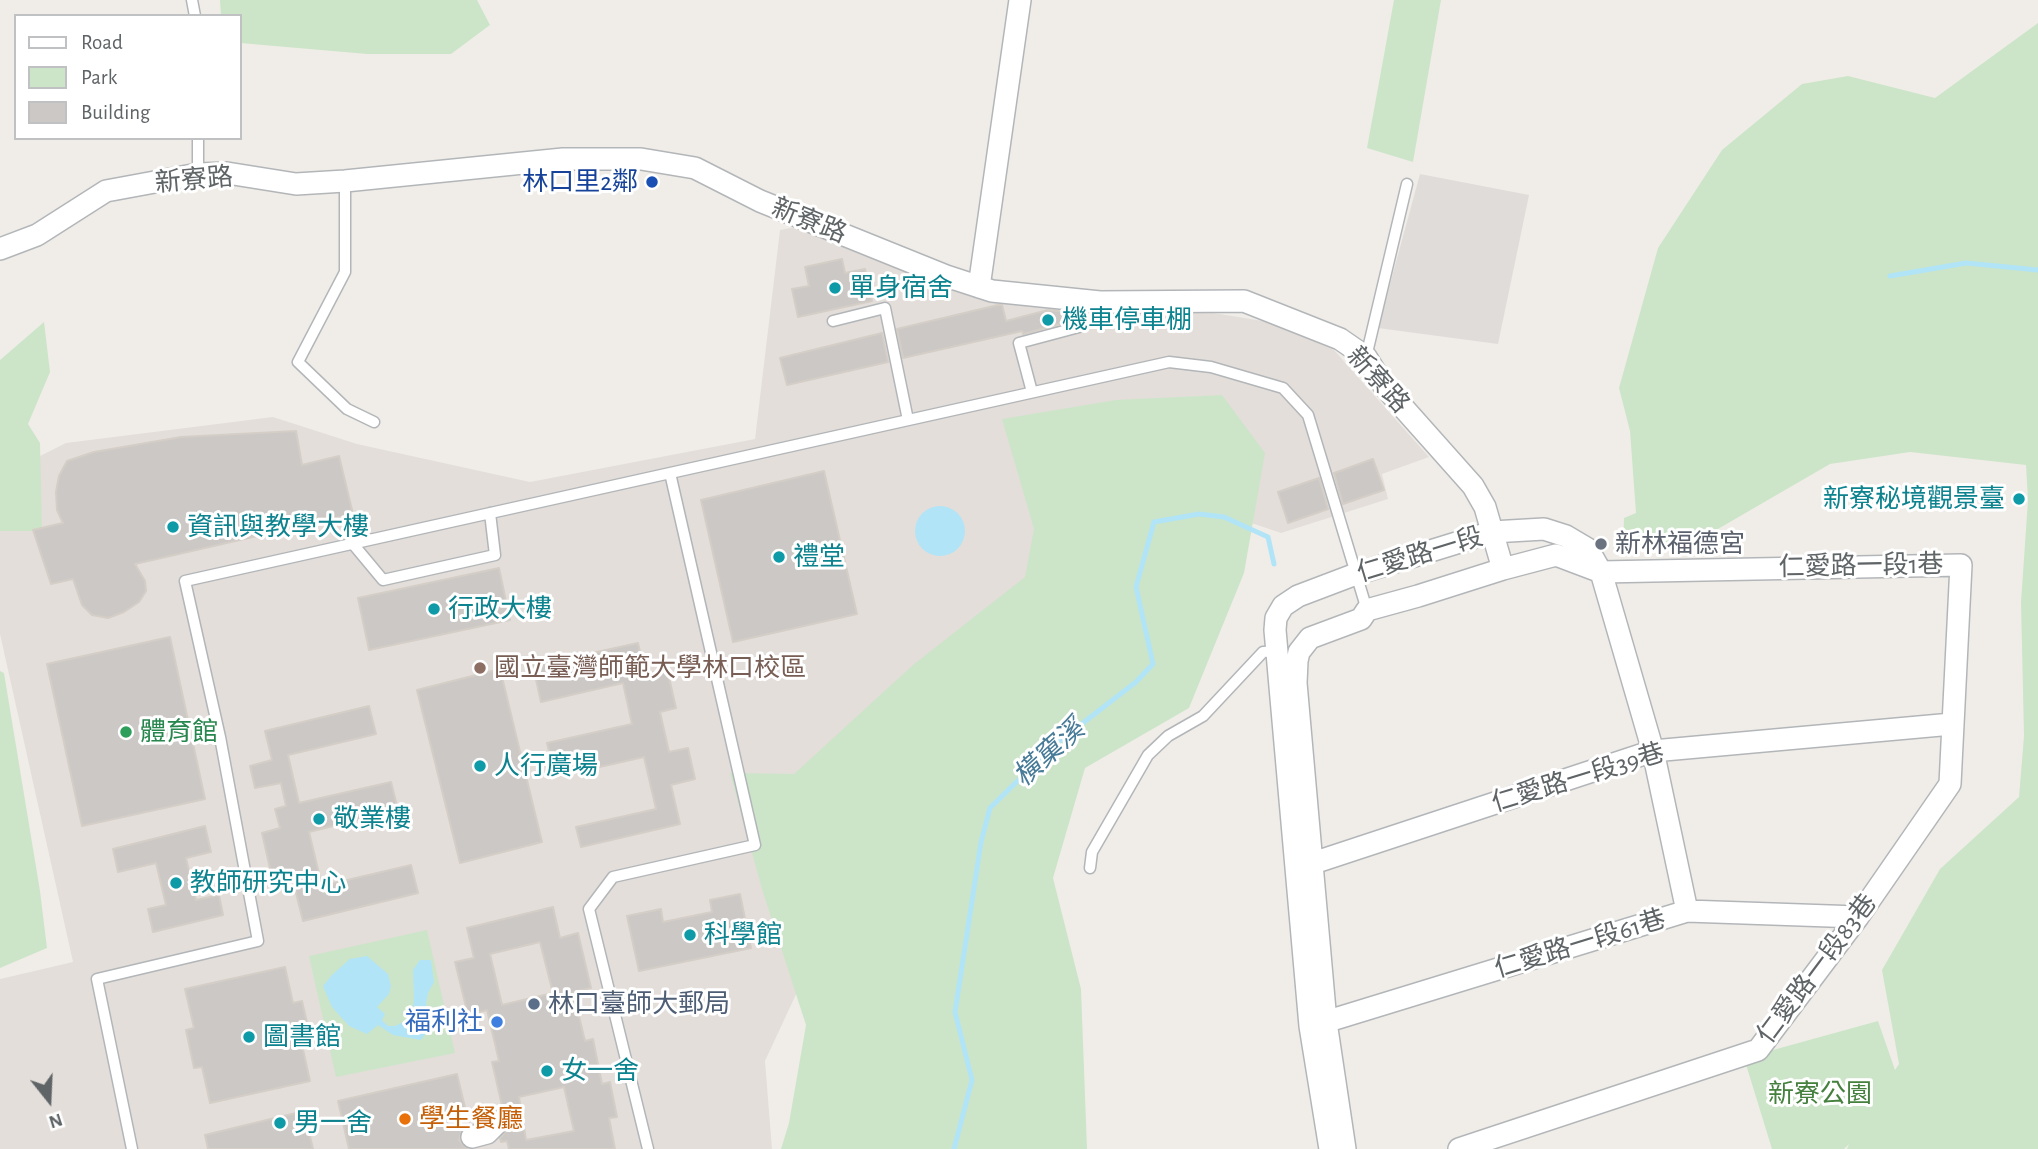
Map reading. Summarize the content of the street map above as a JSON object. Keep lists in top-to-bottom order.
{
  "streets": {
    "street": [
      "新寮路",
      "仁愛路一段",
      "仁愛路一段1巷",
      "仁愛路一段39巷",
      "仁愛路一段61巷",
      "仁愛路一段83巷"
    ]
  },
  "crossings": [
    ["新寮路", "仁愛路一段"],
    ["仁愛路一段", "仁愛路一段1巷"],
    ["仁愛路一段", "仁愛路一段39巷"],
    ["仁愛路一段", "仁愛路一段61巷"],
    ["仁愛路一段1巷", "仁愛路一段39巷"],
    ["仁愛路一段1巷", "仁愛路一段83巷"],
    ["仁愛路一段39巷", "仁愛路一段83巷"],
    ["仁愛路一段61巷", "仁愛路一段83巷"]
  ],
  "water": ["橫窠溪"],
  "parks": ["新寮公園"],
  "places": [
    "林口里2鄰",
    "單身宿舍",
    "機車停車棚",
    "新寮秘境觀景臺",
    "資訊與教學大樓",
    "新林福德宮",
    "禮堂",
    "行政大樓",
    "國立臺灣師範大學林口校區",
    "體育館",
    "人行廣場",
    "敬業樓",
    "教師研究中心",
    "科學館",
    "林口臺師大郵局",
    "福利社",
    "圖書館",
    "女一舍",
    "學生餐廳",
    "男一舍"
  ],
  "legend": ["Road", "Park", "Building"],
  "north": "bottom"
}
